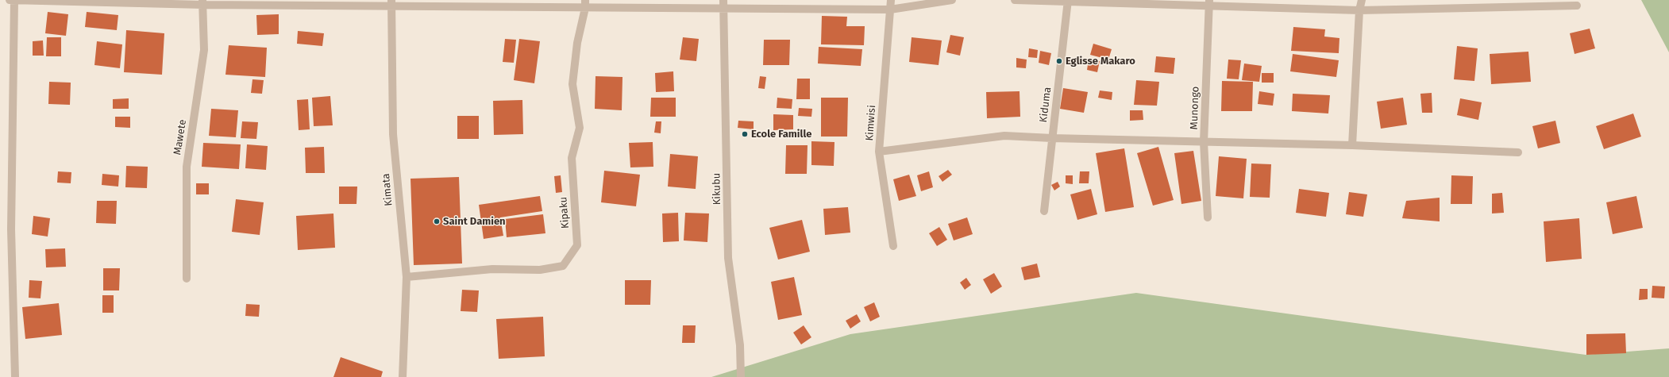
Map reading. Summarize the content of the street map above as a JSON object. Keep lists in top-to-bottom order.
{
  "streets": {
    "street": [
      "Kiduma",
      "Munongo",
      "Kimwisi",
      "Mawete",
      "Kikubu",
      "Kimata",
      "Kipaku"
    ]
  },
  "crossings": [
    ["Kimata", "Kipaku"]
  ],
  "places": ["Eglisse Makaro", "Ecole Famille", "Saint Damien"]
}
